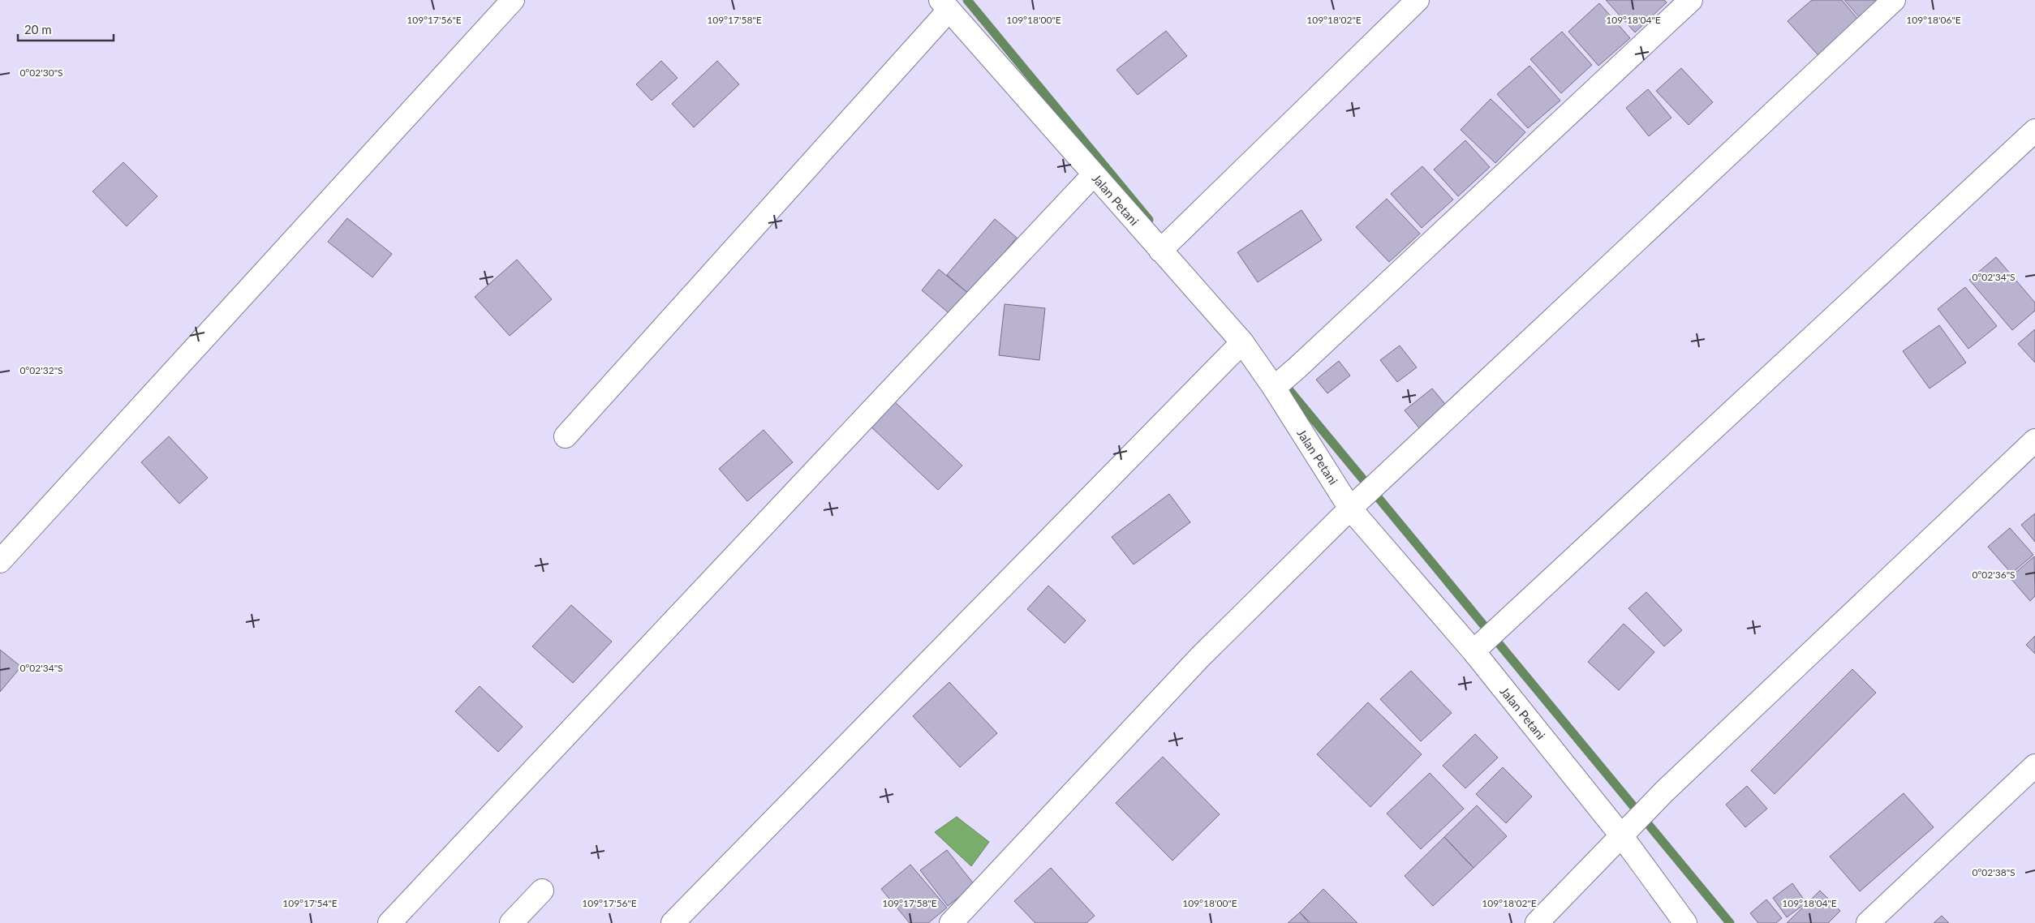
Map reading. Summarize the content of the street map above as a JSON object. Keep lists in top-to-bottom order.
{
  "streets": {
    "street": ["Jalan Petani"]
  },
  "scale_bar": "20 m",
  "coordinates": [
    "109°17'56\"E",
    "109°17'58\"E",
    "109°18'00\"E",
    "109°18'02\"E",
    "109°18'04\"E",
    "109°18'06\"E",
    "0°02'30\"S",
    "0°02'34\"S",
    "0°02'32\"S",
    "0°02'36\"S",
    "0°02'38\"S",
    "109°17'54\"E"
  ]
}
